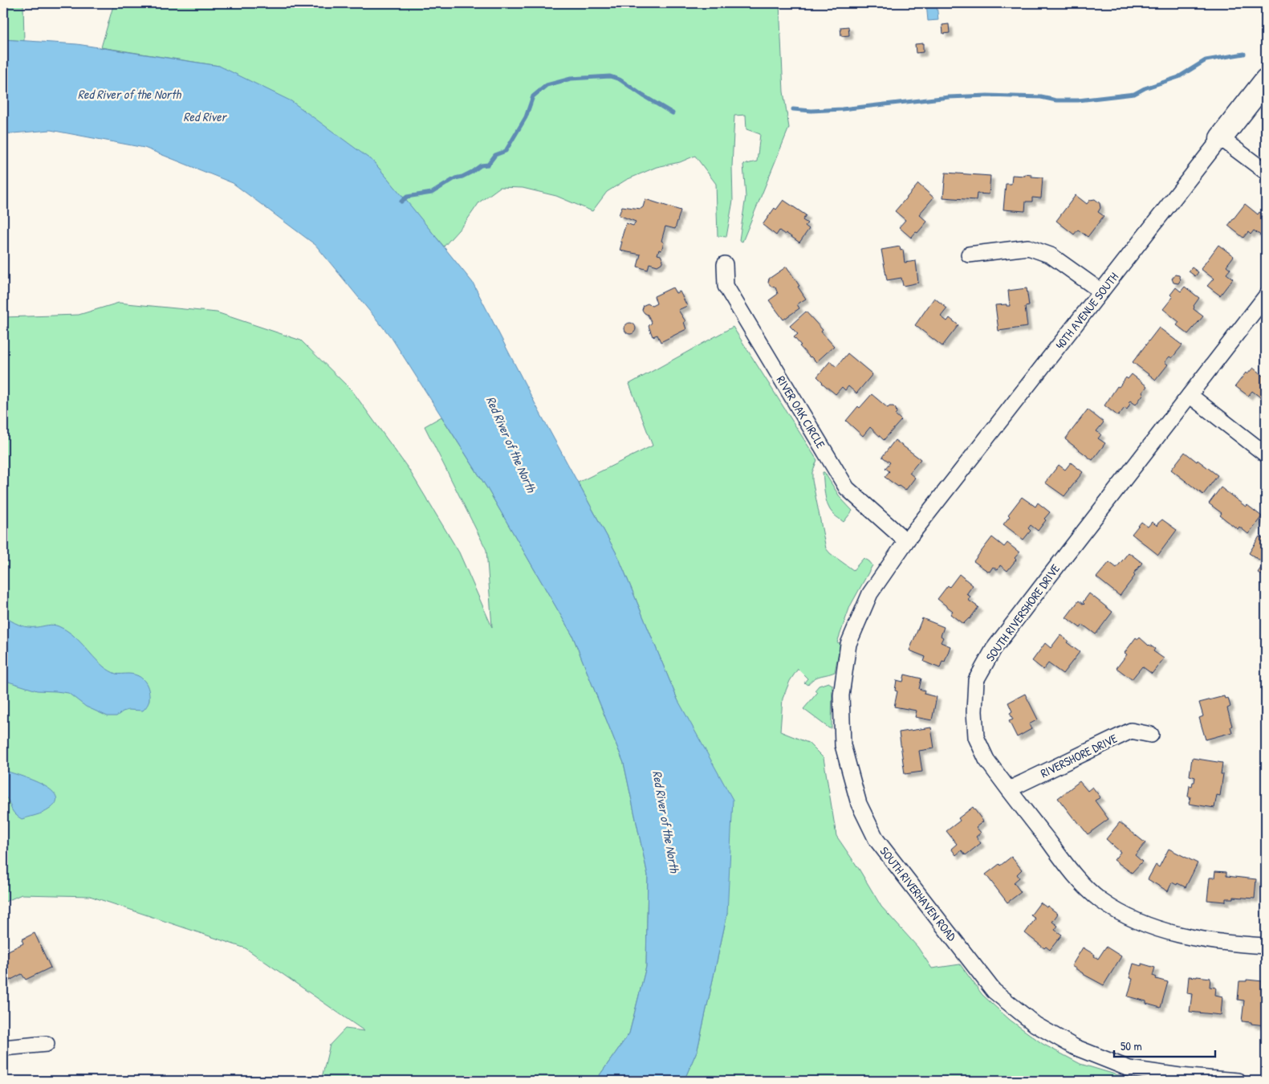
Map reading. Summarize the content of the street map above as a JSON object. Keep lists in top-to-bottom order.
{
  "streets": {
    "street": [
      "40TH AVENUE SOUTH",
      "RIVER OAK CIRCLE",
      "SOUTH RIVERSHORE DRIVE",
      "RIVERSHORE DRIVE",
      "SOUTH RIVERHAVEN ROAD"
    ]
  },
  "crossings": [
    ["40TH AVENUE SOUTH", "RIVER OAK CIRCLE"],
    ["40TH AVENUE SOUTH", "SOUTH RIVERHAVEN ROAD"],
    ["RIVER OAK CIRCLE", "SOUTH RIVERHAVEN ROAD"],
    ["SOUTH RIVERSHORE DRIVE", "RIVERSHORE DRIVE"]
  ],
  "water": ["Red River of the North", "Red River"],
  "scale_bar": "50 m"
}
